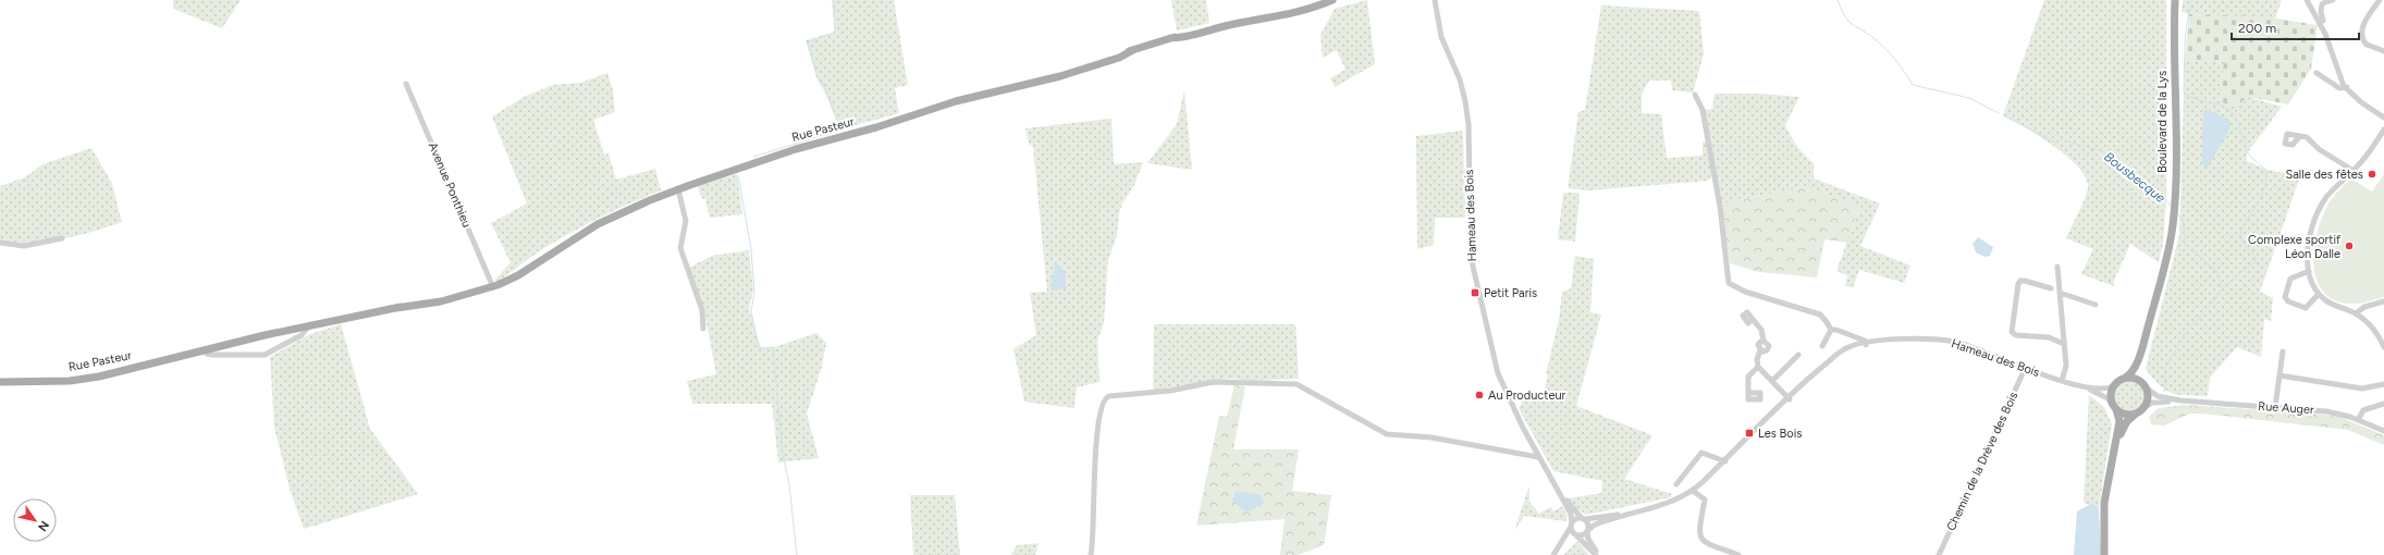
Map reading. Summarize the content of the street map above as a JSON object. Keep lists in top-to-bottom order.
{
  "streets": {
    "main road": ["Boulevard de la Lys", "Rue Pasteur"],
    "street": [
      "Avenue Ponthieu",
      "Hameau des Bois",
      "Rue Auger",
      "Chemin de la Drève des Bois"
    ]
  },
  "crossings": [
    ["Boulevard de la Lys", "Hameau des Bois"],
    ["Boulevard de la Lys", "Rue Auger"],
    ["Rue Pasteur", "Avenue Ponthieu"],
    ["Hameau des Bois", "Rue Auger"],
    ["Hameau des Bois", "Chemin de la Drève des Bois"]
  ],
  "water": ["Bousbecque"],
  "places": {
    "other": ["Salle des fêtes", "Complexe sportif Léon Dalle", "Au Producteur"],
    "transit": ["Petit Paris", "Les Bois"]
  },
  "scale_bar": "200 m",
  "north": "bottom right"
}
